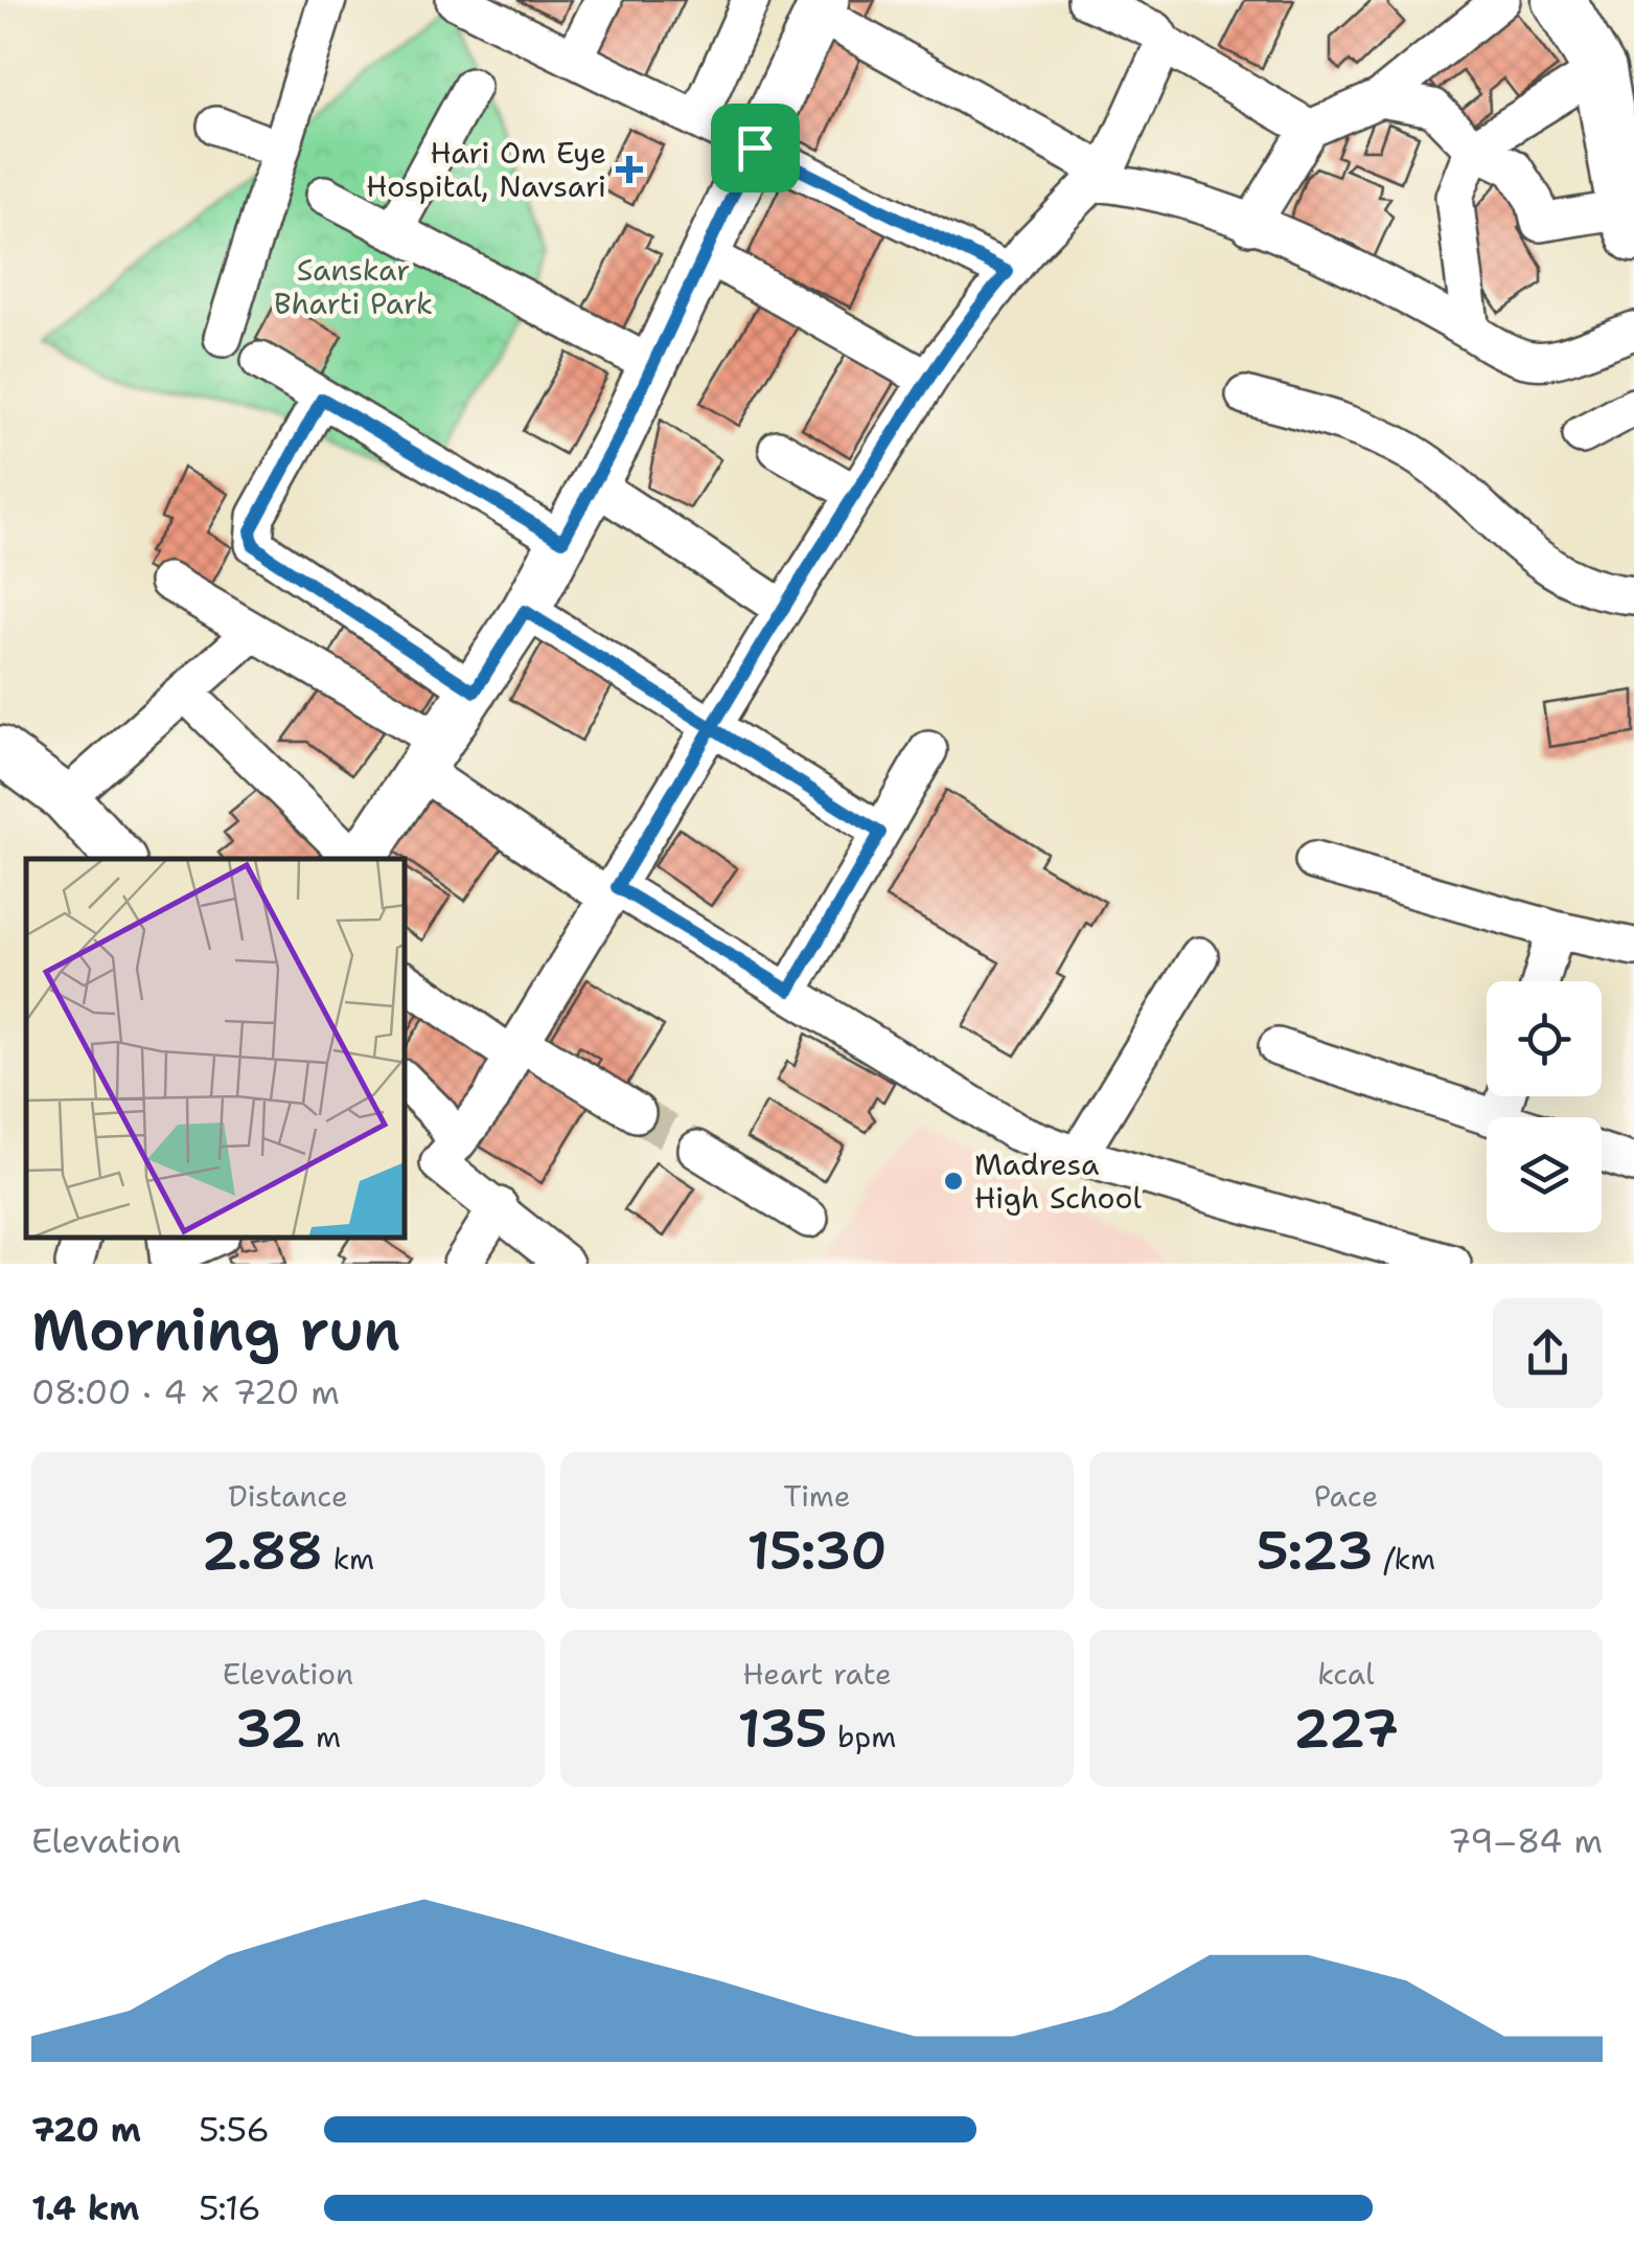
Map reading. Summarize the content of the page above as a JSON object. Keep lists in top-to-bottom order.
{
  "parks": ["Sanskar Bharti Park"],
  "places": {
    "health": ["Hari Om Eye Hospital, Navsari"],
    "other": ["Madresa High School"]
  },
  "page": {
    "heading": ["Morning run", "08:00 · 4 × 720 m"],
    "stats": [
      ["Distance", "2.88 km"],
      ["Time", "15:30"],
      ["Pace", "5:23 /km"],
      ["Elevation", "32 m"],
      ["Heart rate", "135 bpm"],
      ["kcal", "227"]
    ],
    "chart": ["Elevation", "79–84 m"],
    "list": [
      {
        "name": "720 m",
        "note": "5:56"
      },
      {
        "name": "1.4 km",
        "note": "5:16"
      }
    ]
  }
}
